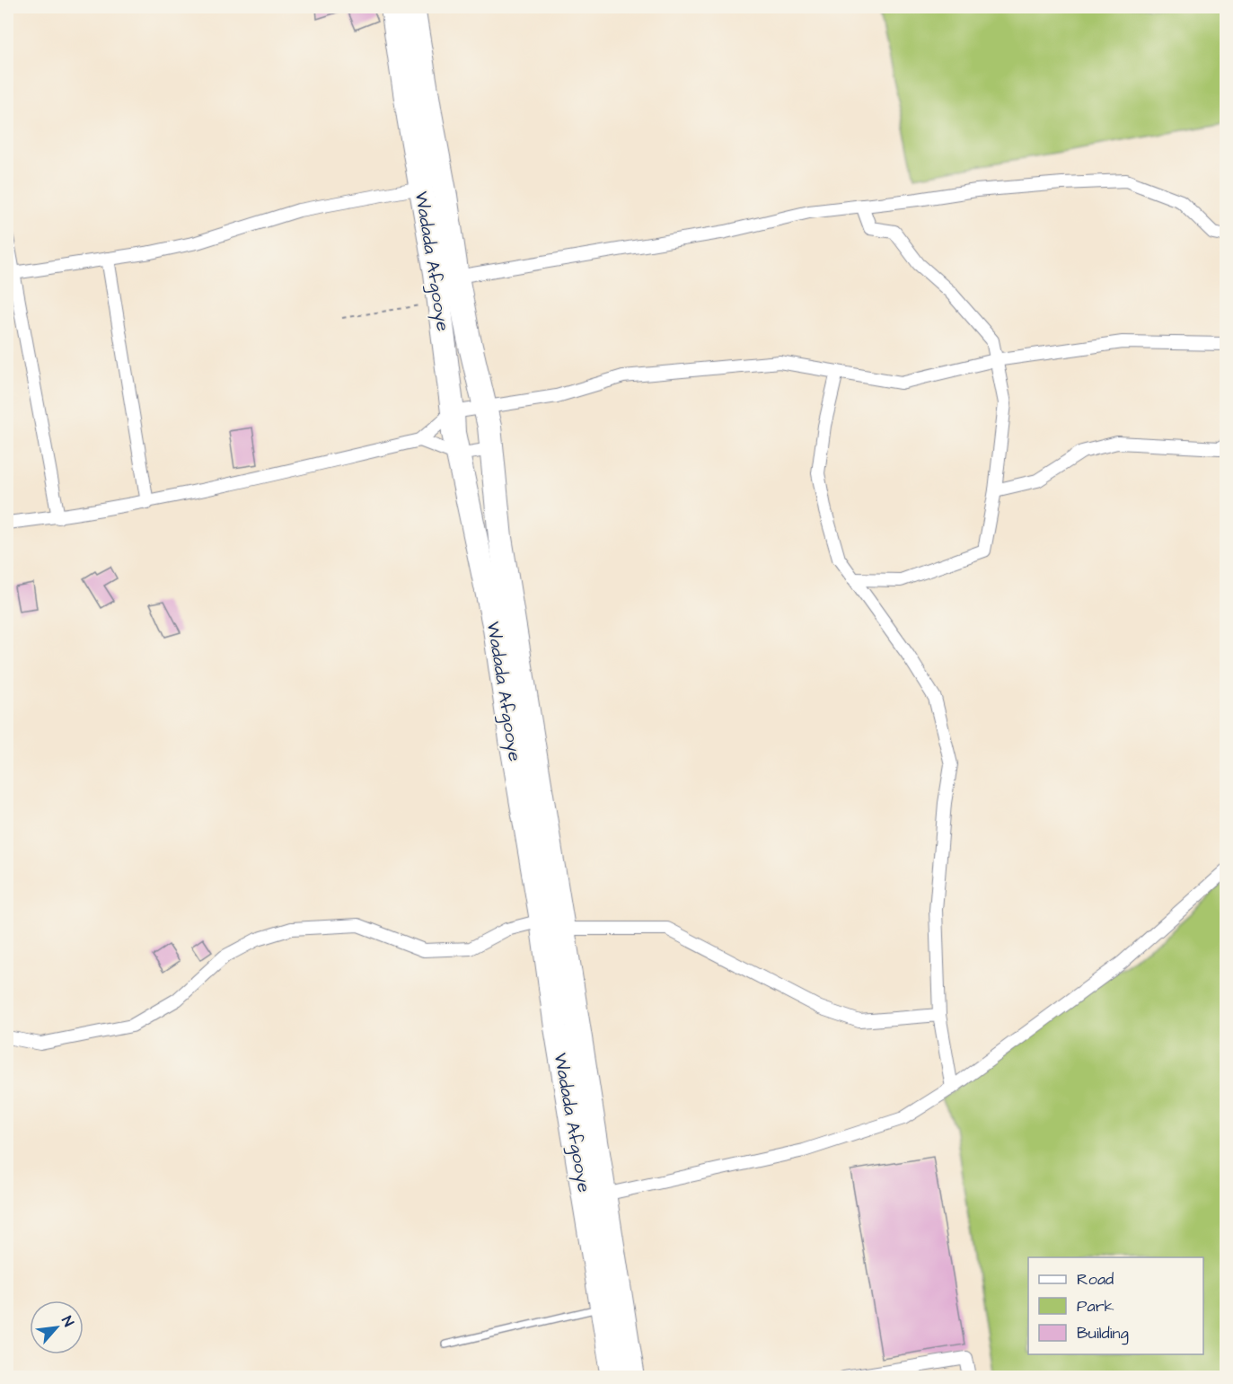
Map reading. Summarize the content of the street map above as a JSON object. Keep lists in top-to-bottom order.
{
  "streets": {
    "highway": ["Wadada Afgooye"]
  },
  "legend": ["Road", "Park", "Building"],
  "north": "top right"
}
